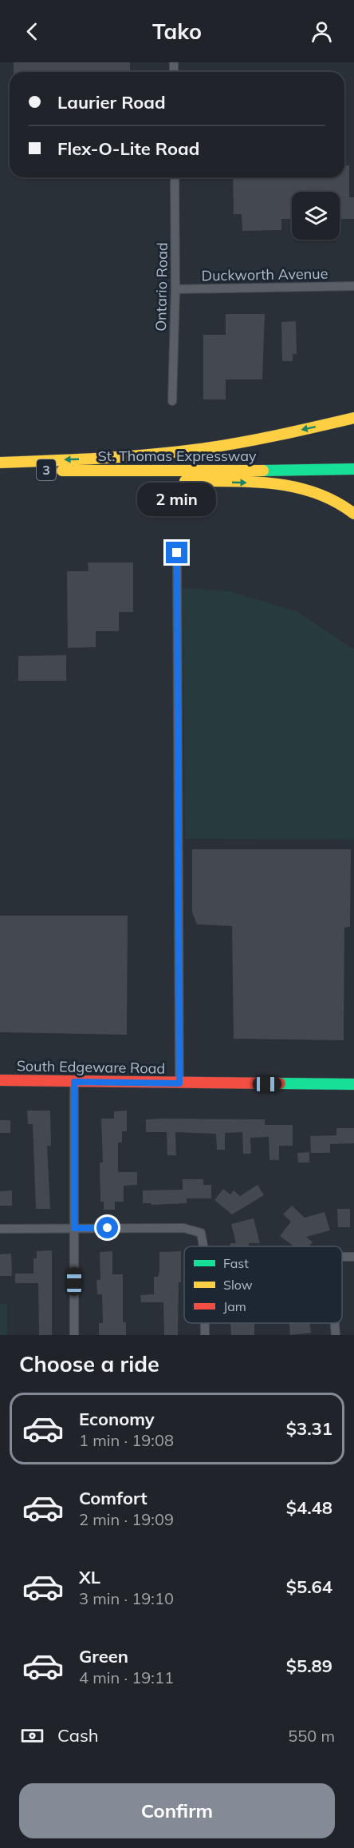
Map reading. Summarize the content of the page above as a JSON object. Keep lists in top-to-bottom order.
{
  "streets": {
    "main road": ["St. Thomas Expressway", "3", "South Edgeware Road"],
    "street": ["Duckworth Avenue", "Ontario Road"]
  },
  "crossings": [
    ["Duckworth Avenue", "Ontario Road"]
  ],
  "legend": ["Fast", "Slow", "Jam"],
  "page": {
    "header": "Tako",
    "banner": ["Laurier Road", "Flex-O-Lite Road"],
    "bubble": "2 min",
    "heading": "Choose a ride",
    "list": [
      {
        "name": "Economy",
        "note": "1 min · 19:08",
        "value": "$3.31"
      },
      {
        "name": "Comfort",
        "note": "2 min · 19:09",
        "value": "$4.48"
      },
      {
        "name": "XL",
        "note": "3 min · 19:10",
        "value": "$5.64"
      },
      {
        "name": "Green",
        "note": "4 min · 19:11",
        "value": "$5.89"
      }
    ],
    "pay": ["Cash", "550 m"],
    "buttons": "Confirm"
  }
}
